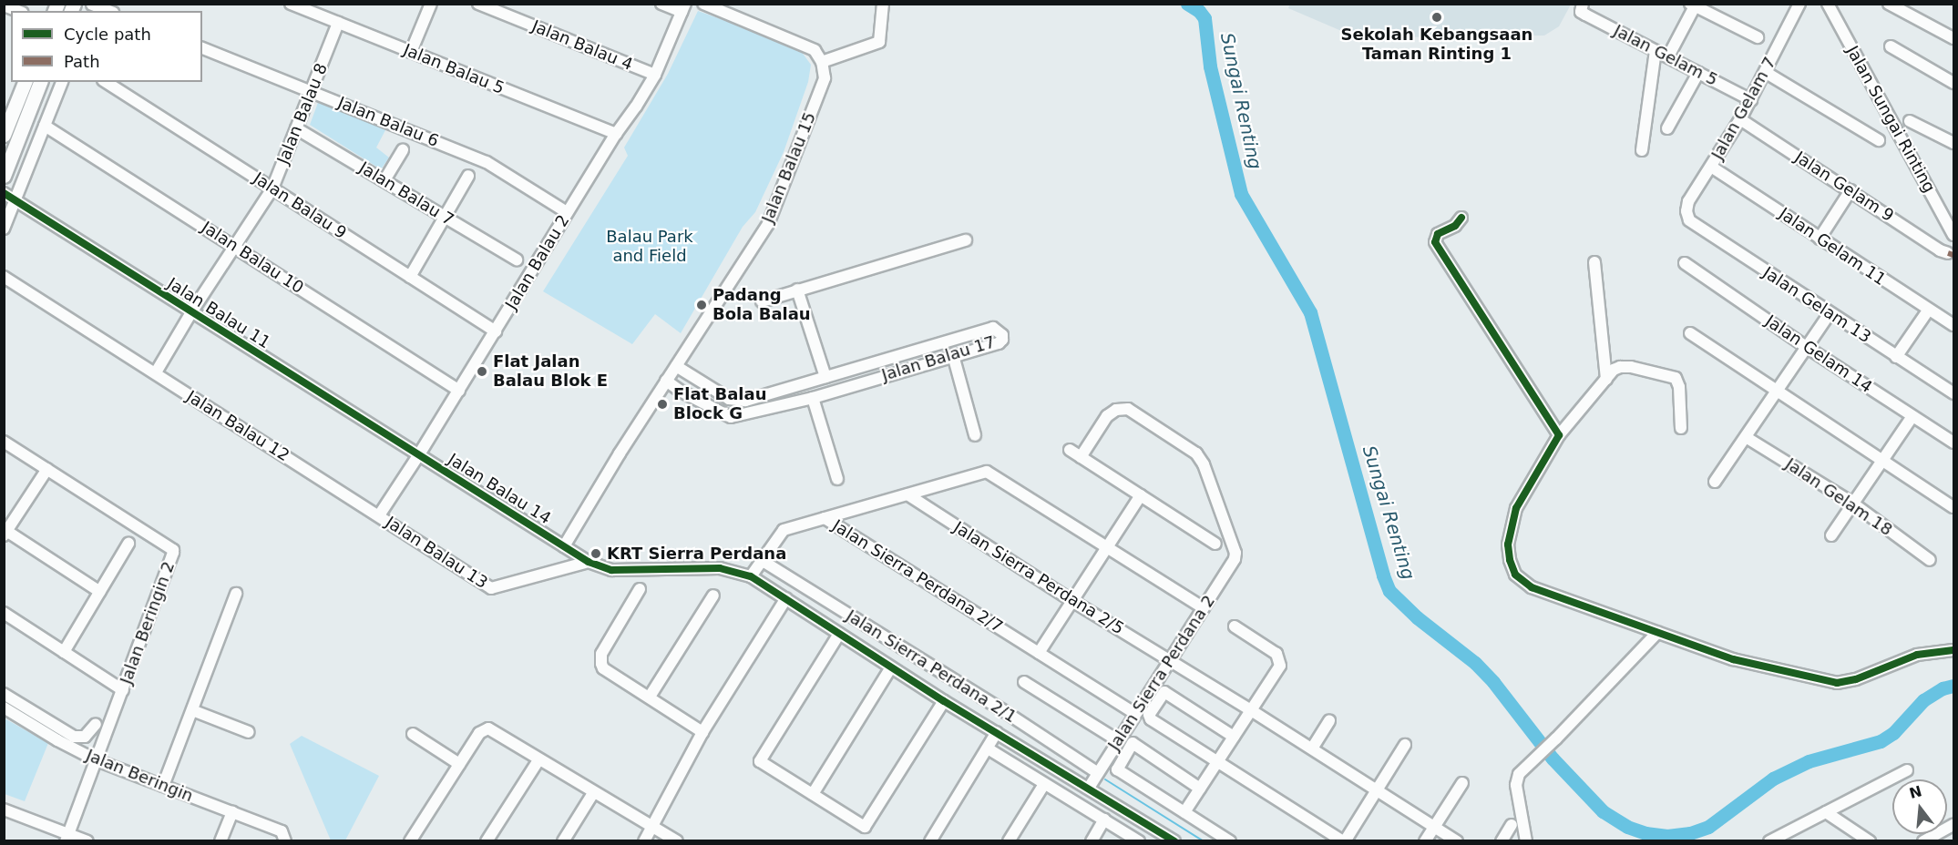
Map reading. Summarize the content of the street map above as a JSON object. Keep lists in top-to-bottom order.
{
  "streets": {
    "street": [
      "Jalan Balau 4",
      "Jalan Gelam 5",
      "Jalan Balau 5",
      "Jalan Gelam 7",
      "Jalan Balau 8",
      "Jalan Sungai Rinting",
      "Jalan Balau 6",
      "Jalan Balau 15",
      "Jalan Gelam 9",
      "Jalan Balau 7",
      "Jalan Balau 9",
      "Jalan Gelam 11",
      "Jalan Balau 10",
      "Jalan Balau 2",
      "Jalan Gelam 13",
      "Jalan Balau 11",
      "Jalan Gelam 14",
      "Jalan Balau 17",
      "Jalan Balau 12",
      "Jalan Balau 14",
      "Jalan Gelam 18",
      "Jalan Balau 13",
      "Jalan Sierra Perdana 2/7",
      "Jalan Sierra Perdana 2/5",
      "Jalan Beringin 2",
      "Jalan Sierra Perdana 2/1",
      "Jalan Sierra Perdana 2",
      "Jalan Beringin"
    ]
  },
  "crossings": [
    ["Jalan Balau 4", "Jalan Balau 2"],
    ["Jalan Gelam 5", "Jalan Gelam 7"],
    ["Jalan Balau 5", "Jalan Balau 8"],
    ["Jalan Balau 5", "Jalan Balau 2"],
    ["Jalan Gelam 7", "Jalan Gelam 9"],
    ["Jalan Gelam 7", "Jalan Gelam 11"],
    ["Jalan Gelam 7", "Jalan Gelam 13"],
    ["Jalan Balau 8", "Jalan Balau 6"],
    ["Jalan Balau 8", "Jalan Balau 7"],
    ["Jalan Balau 8", "Jalan Balau 9"],
    ["Jalan Balau 8", "Jalan Balau 10"],
    ["Jalan Balau 8", "Jalan Balau 11"],
    ["Jalan Balau 6", "Jalan Balau 2"],
    ["Jalan Balau 15", "Jalan Balau 17"],
    ["Jalan Balau 15", "Jalan Balau 14"],
    ["Jalan Balau 9", "Jalan Balau 2"],
    ["Jalan Balau 10", "Jalan Balau 2"],
    ["Jalan Balau 2", "Jalan Balau 11"],
    ["Jalan Balau 2", "Jalan Balau 12"],
    ["Jalan Balau 2", "Jalan Balau 14"],
    ["Jalan Balau 2", "Jalan Balau 13"],
    ["Jalan Balau 11", "Jalan Balau 14"],
    ["Jalan Balau 12", "Jalan Balau 13"],
    ["Jalan Balau 14", "Jalan Balau 13"],
    ["Jalan Balau 14", "Jalan Sierra Perdana 2/7"],
    ["Jalan Balau 14", "Jalan Sierra Perdana 2"],
    ["Jalan Sierra Perdana 2/7", "Jalan Sierra Perdana 2/1"],
    ["Jalan Sierra Perdana 2/7", "Jalan Sierra Perdana 2"],
    ["Jalan Sierra Perdana 2/5", "Jalan Sierra Perdana 2"],
    ["Jalan Beringin 2", "Jalan Beringin"],
    ["Jalan Sierra Perdana 2/1", "Jalan Sierra Perdana 2"]
  ],
  "water": ["Sungai Renting"],
  "parks": ["Balau Park and Field"],
  "places": [
    "Sekolah Kebangsaan Taman Rinting 1",
    "Padang Bola Balau",
    "Flat Jalan Balau Blok E",
    "Flat Balau Block G",
    "KRT Sierra Perdana"
  ],
  "legend": ["Cycle path", "Path"],
  "north": "top"
}
